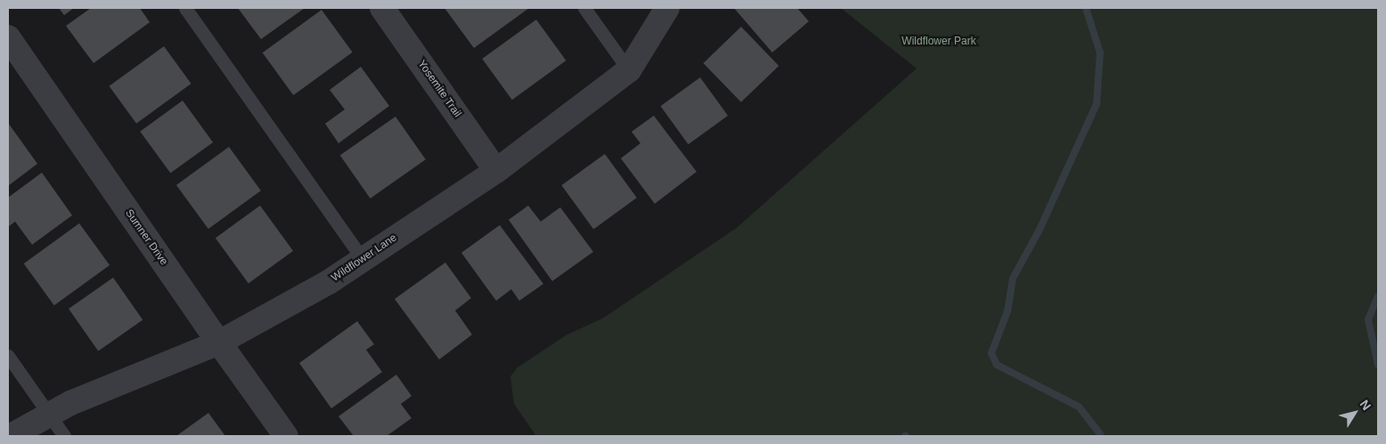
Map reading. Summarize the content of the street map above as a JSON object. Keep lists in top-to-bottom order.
{
  "streets": {
    "street": ["Yosemite Trail", "Sumner Drive", "Wildflower Lane"]
  },
  "crossings": [
    ["Yosemite Trail", "Wildflower Lane"],
    ["Sumner Drive", "Wildflower Lane"]
  ],
  "parks": ["Wildflower Park"],
  "north": "top right"
}
